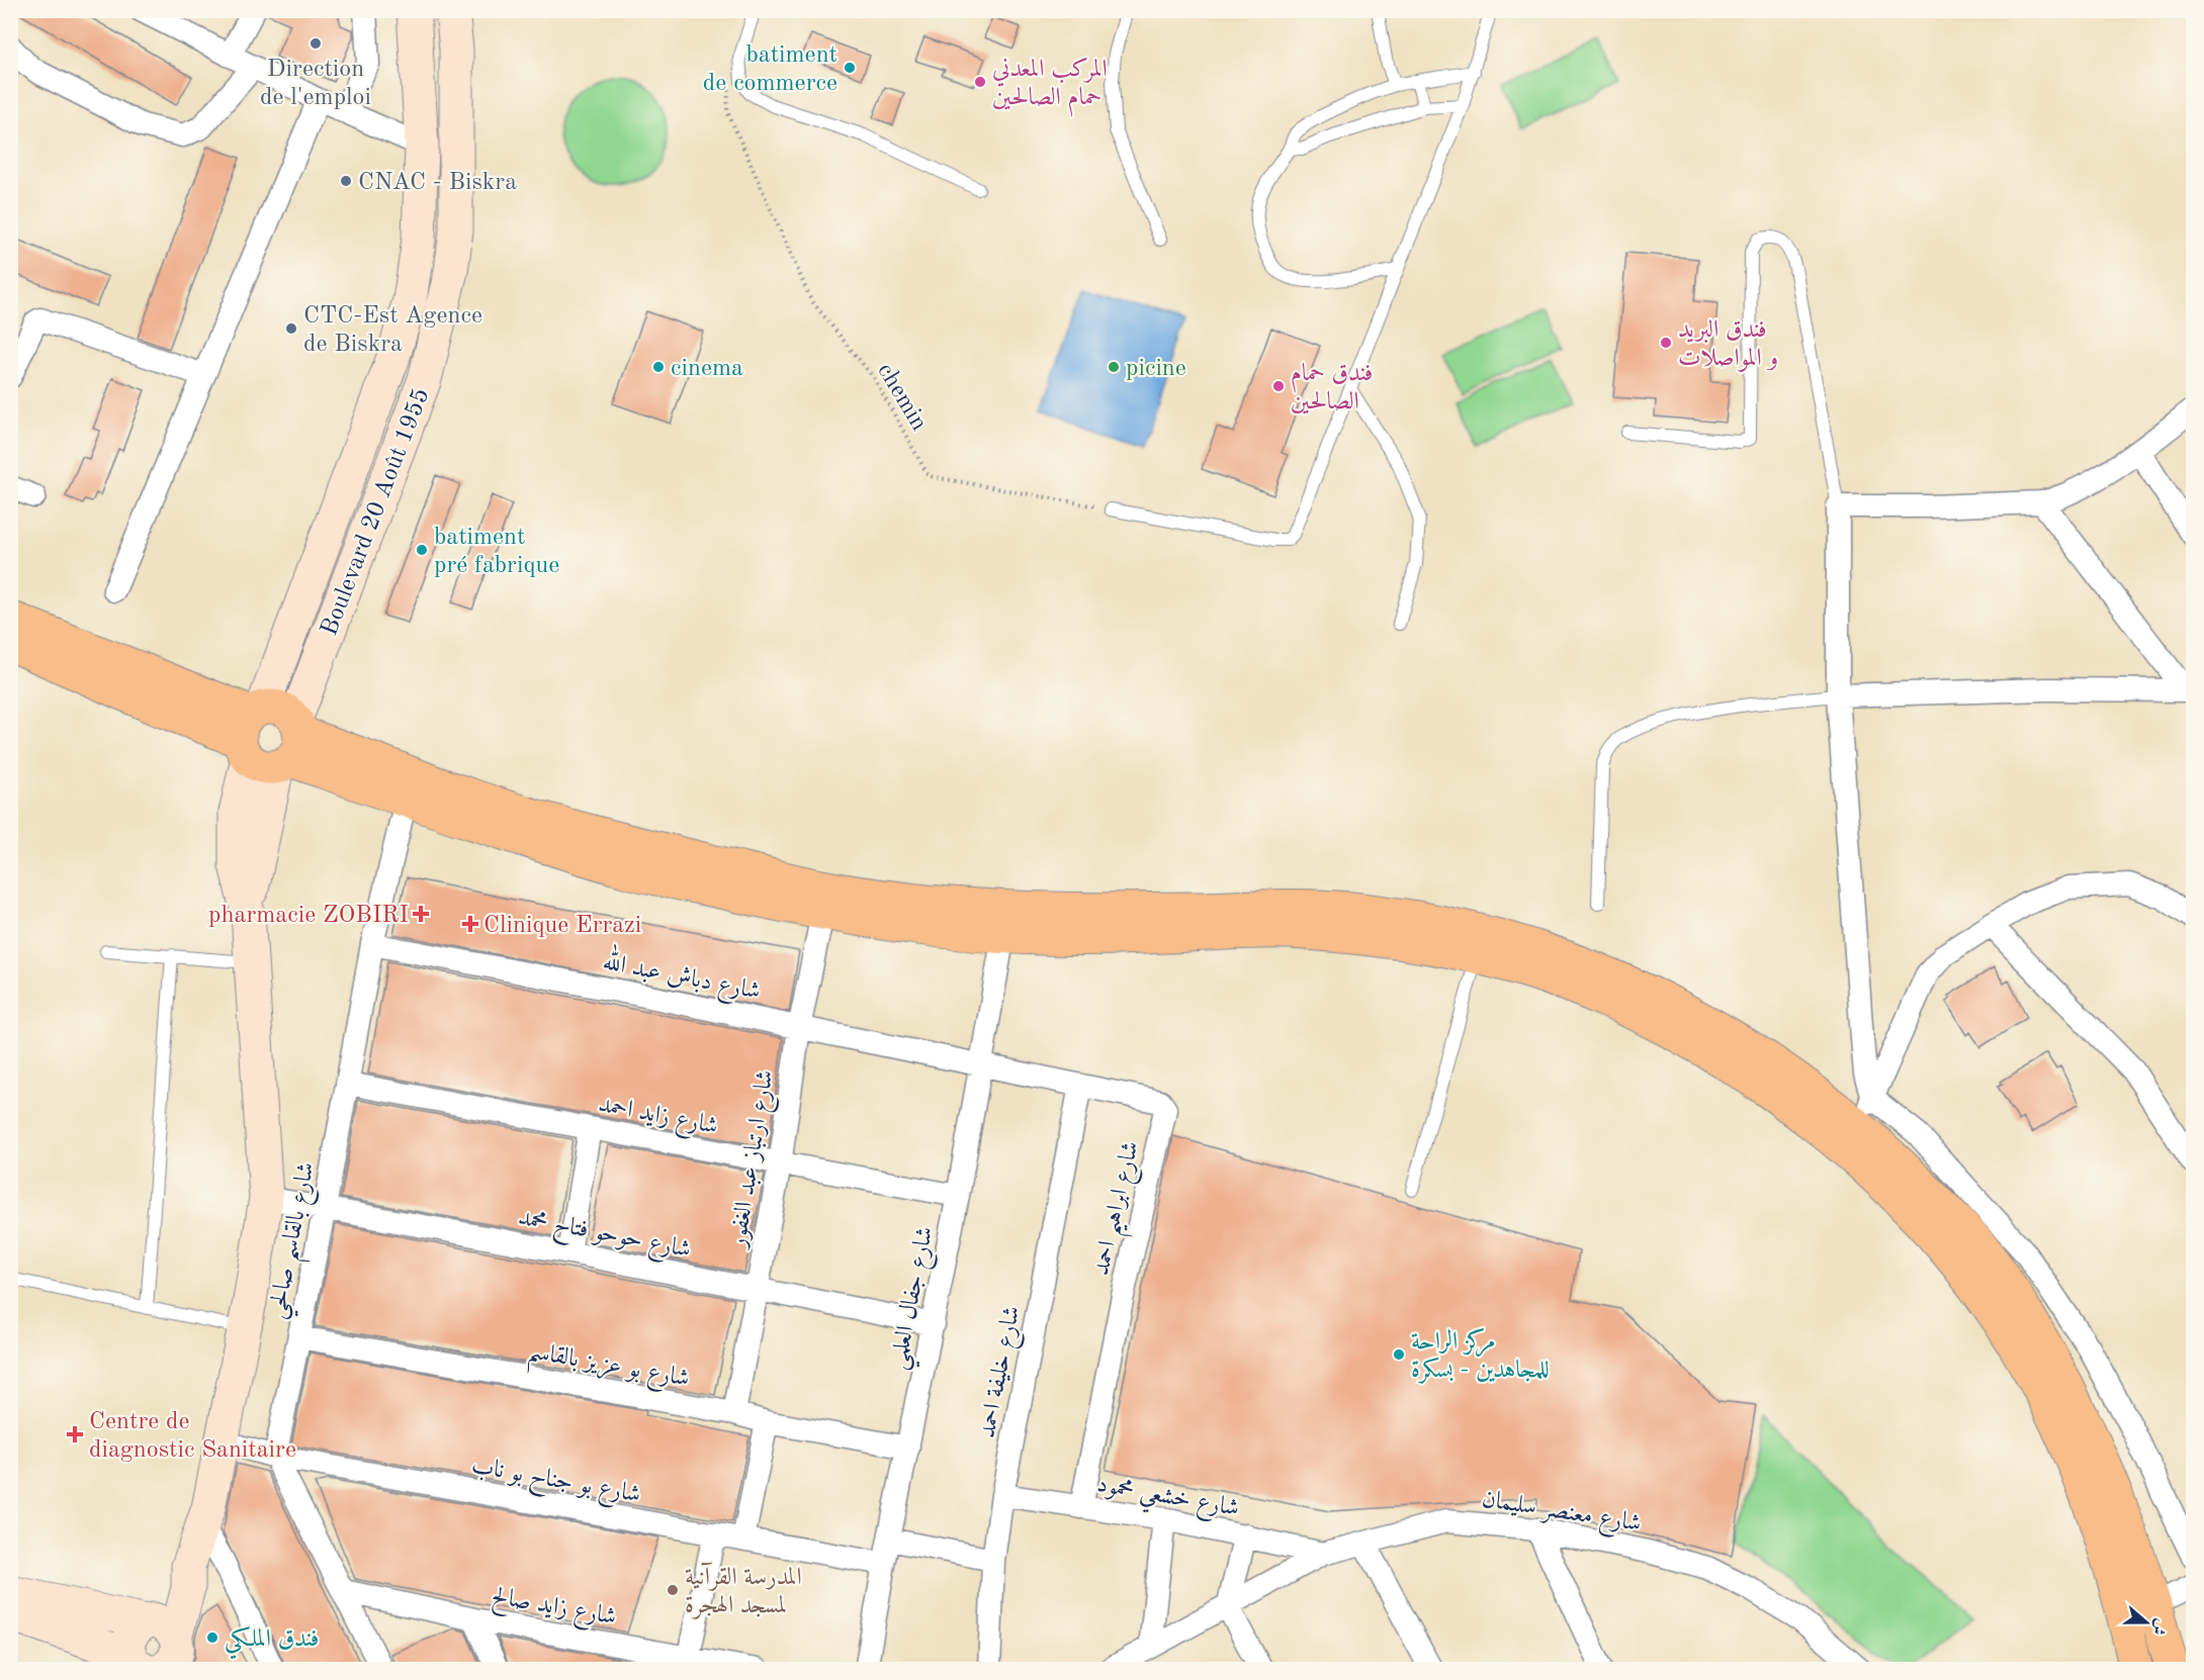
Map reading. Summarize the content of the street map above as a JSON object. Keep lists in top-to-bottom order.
{
  "streets": {
    "street": [
      "Boulevard 20 Août 1955",
      "شارع دباش عبد الله",
      "شارع زايد احمد",
      "شارع ارتباز عبد الغفور",
      "شارع ابراهيم احمد",
      "شارع حوحو فتاح محمد",
      "شارع بالقاسم صالحي",
      "شارع جفال العلمي",
      "شارع بو عزيز بالقاسم",
      "شارع خليفة احمد",
      "شارع بو جناح بو ناب",
      "شارع خشعي محمود",
      "شارع معنصر سليمان",
      "شارع زايد صالح"
    ],
    "path": ["chemin"]
  },
  "crossings": [
    ["شارع دباش عبد الله", "شارع ارتباز عبد الغفور"],
    ["شارع دباش عبد الله", "شارع ابراهيم احمد"],
    ["شارع دباش عبد الله", "شارع بالقاسم صالحي"],
    ["شارع دباش عبد الله", "شارع جفال العلمي"],
    ["شارع زايد احمد", "شارع ارتباز عبد الغفور"],
    ["شارع زايد احمد", "شارع بالقاسم صالحي"],
    ["شارع زايد احمد", "شارع جفال العلمي"],
    ["شارع ارتباز عبد الغفور", "شارع حوحو فتاح محمد"],
    ["شارع ارتباز عبد الغفور", "شارع بو عزيز بالقاسم"],
    ["شارع ابراهيم احمد", "شارع جفال العلمي"],
    ["شارع ابراهيم احمد", "شارع خليفة احمد"],
    ["شارع ابراهيم احمد", "شارع خشعي محمود"],
    ["شارع حوحو فتاح محمد", "شارع بالقاسم صالحي"],
    ["شارع حوحو فتاح محمد", "شارع جفال العلمي"],
    ["شارع بالقاسم صالحي", "شارع بو عزيز بالقاسم"],
    ["شارع بالقاسم صالحي", "شارع بو جناح بو ناب"],
    ["شارع جفال العلمي", "شارع بو عزيز بالقاسم"],
    ["شارع جفال العلمي", "شارع بو جناح بو ناب"],
    ["شارع خليفة احمد", "شارع خشعي محمود"],
    ["شارع خشعي محمود", "شارع معنصر سليمان"]
  ],
  "places": {
    "other": [
      "Direction de l'emploi",
      "batiment de commerce",
      "المركب المعدني حمام الصالحين",
      "CNAC - Biskra",
      "CTC-Est Agence de Biskra",
      "فندق البريد و المواصلات",
      "cinema",
      "picine",
      "فندق حمام الصالحين",
      "batiment pré fabrique",
      "مركز الراحة للمجاهدين - بسكرة",
      "المدرسة القرآنية لمسجد الهجرة",
      "فندق الملكي"
    ],
    "health": ["pharmacie ZOBIRI", "Clinique Errazi", "Centre de diagnostic Sanitaire"]
  },
  "north": "right"
}
